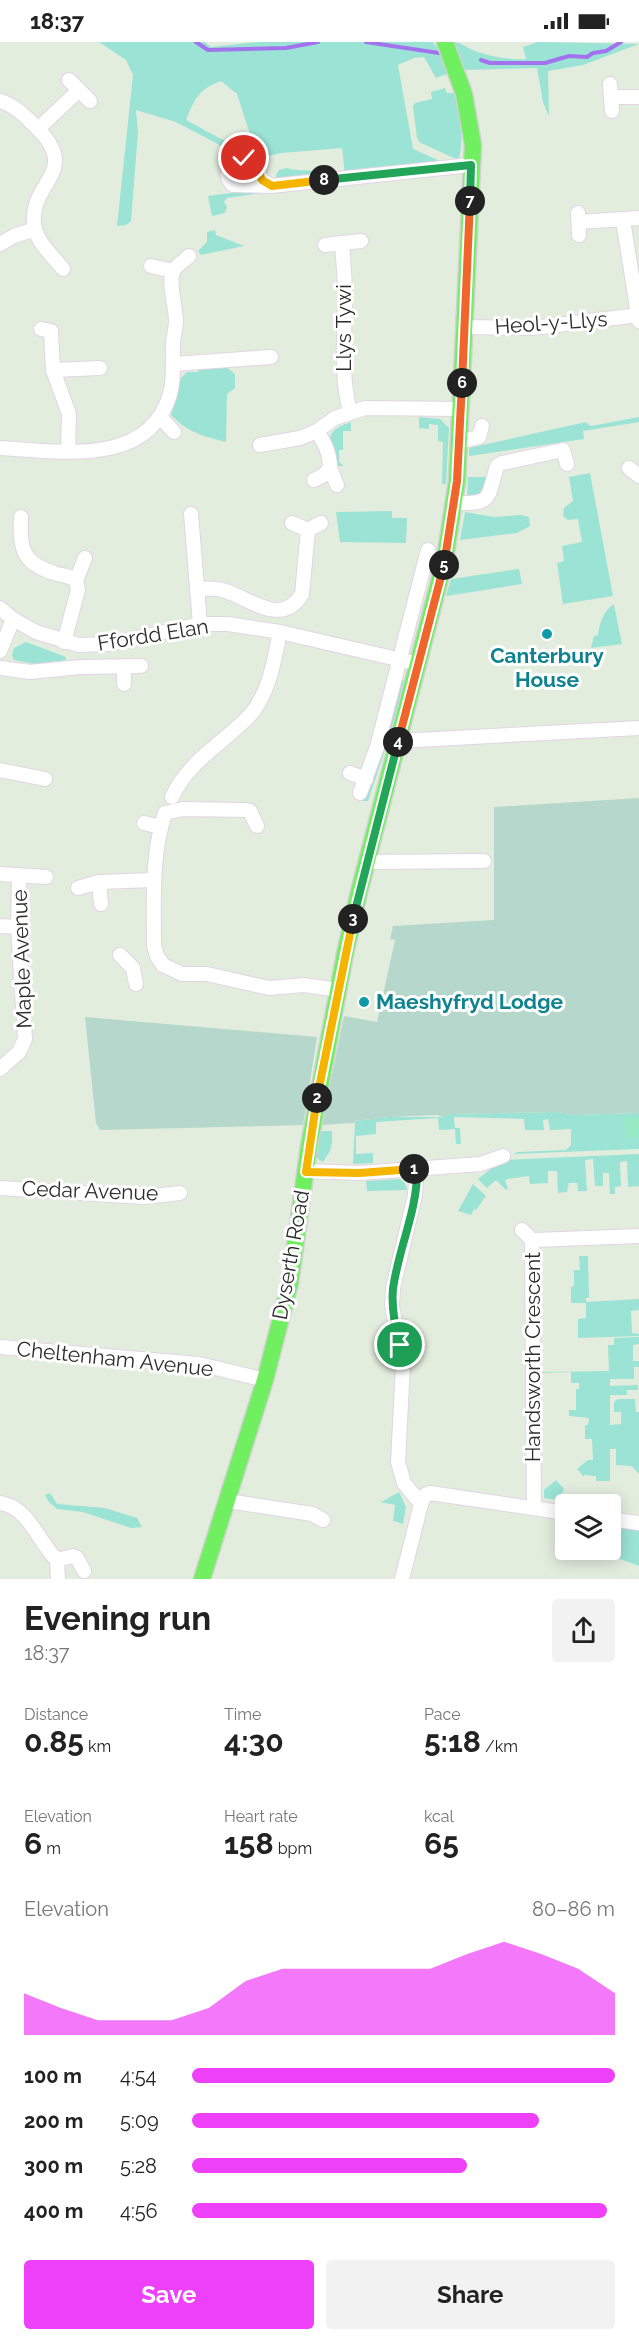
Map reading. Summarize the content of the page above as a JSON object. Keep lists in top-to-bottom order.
{
  "streets": {
    "main road": ["Dyserth Road"],
    "street": [
      "Heol-y-Llys",
      "Llys Tywi",
      "Ffordd Elan",
      "Maple Avenue",
      "Cedar Avenue",
      "Handsworth Crescent",
      "Cheltenham Avenue"
    ]
  },
  "crossings": [
    ["Heol-y-Llys", "Dyserth Road"],
    ["Ffordd Elan", "Dyserth Road"],
    ["Dyserth Road", "Cheltenham Avenue"]
  ],
  "places": ["Canterbury House", "Maeshyfryd Lodge"],
  "page": {
    "status": "18:37",
    "pins": [
      "8",
      "7",
      "6",
      "5",
      "4",
      "3",
      "2",
      "1"
    ],
    "heading": ["Evening run", "18:37"],
    "stats": [
      ["Distance", "0.85 km"],
      ["Time", "4:30"],
      ["Pace", "5:18 /km"],
      ["Elevation", "6 m"],
      ["Heart rate", "158 bpm"],
      ["kcal", "65"]
    ],
    "chart": ["Elevation", "80–86 m"],
    "list": [
      {
        "name": "100 m",
        "note": "4:54"
      },
      {
        "name": "200 m",
        "note": "5:09"
      },
      {
        "name": "300 m",
        "note": "5:28"
      },
      {
        "name": "400 m",
        "note": "4:56"
      }
    ],
    "buttons": ["Save", "Share"]
  }
}
